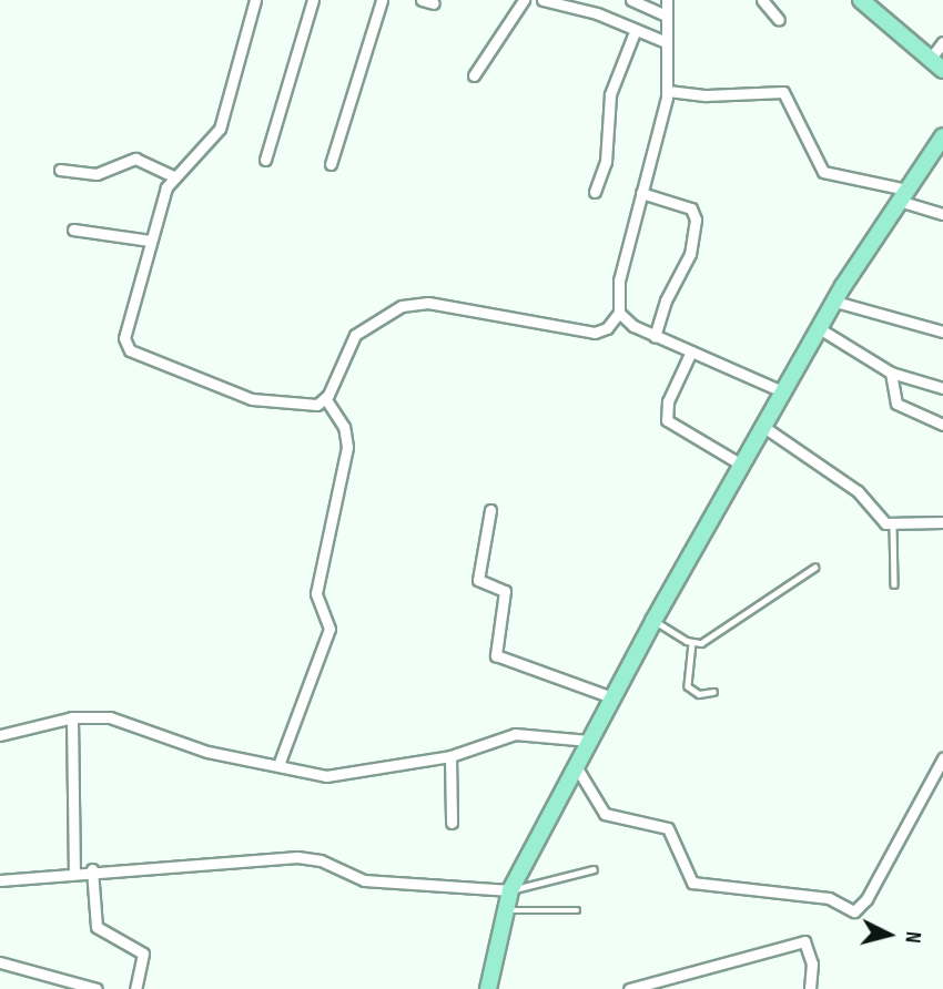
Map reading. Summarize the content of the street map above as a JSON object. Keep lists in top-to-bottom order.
{
  "north": "right"
}
